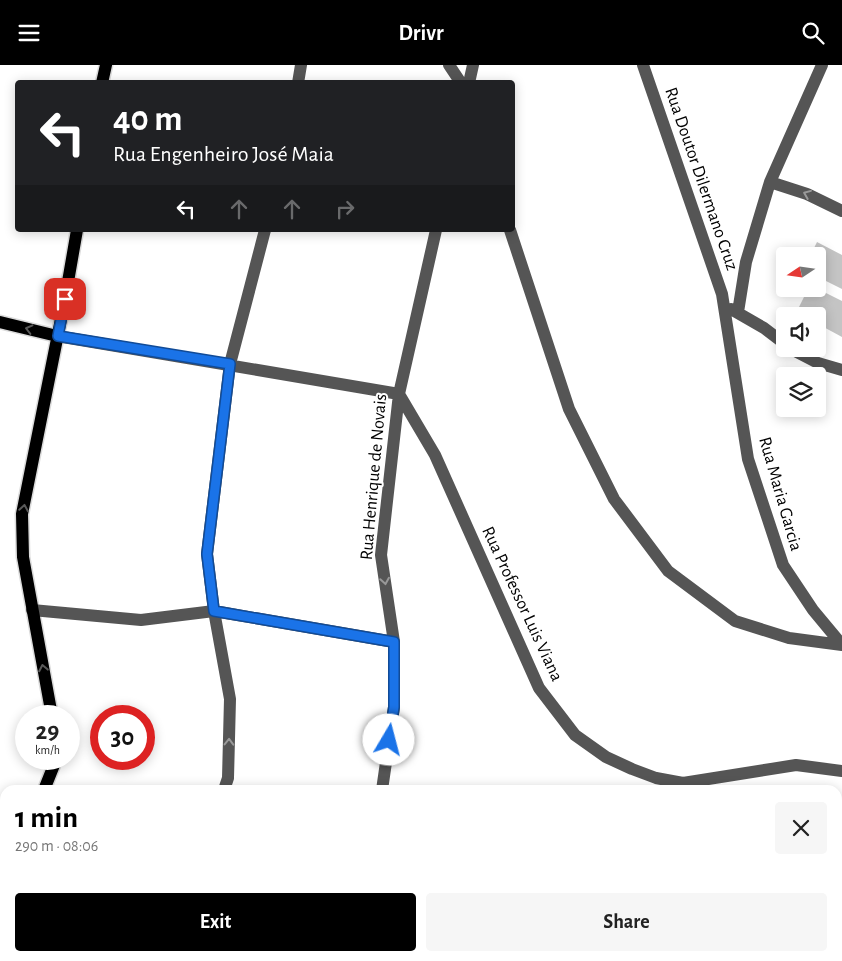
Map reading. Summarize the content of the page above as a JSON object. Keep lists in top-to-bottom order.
{
  "streets": {
    "street": [
      "Rua Doutor Dilermano Cruz",
      "Rua Henrique de Novais",
      "Rua Maria Garcia",
      "Rua Professor Luis Viana"
    ]
  },
  "crossings": [
    ["Rua Doutor Dilermano Cruz", "Rua Maria Garcia"],
    ["Rua Henrique de Novais", "Rua Professor Luis Viana"]
  ],
  "one_way": ["Rua Henrique de Novais"],
  "north": "left",
  "page": {
    "header": "Drivr",
    "turn": ["40 m", "Rua Engenheiro José Maia"],
    "speed": "29 km/h",
    "limit": "30",
    "heading": ["1 min", "290 m · 08:06"],
    "buttons": ["Exit", "Share"]
  }
}
